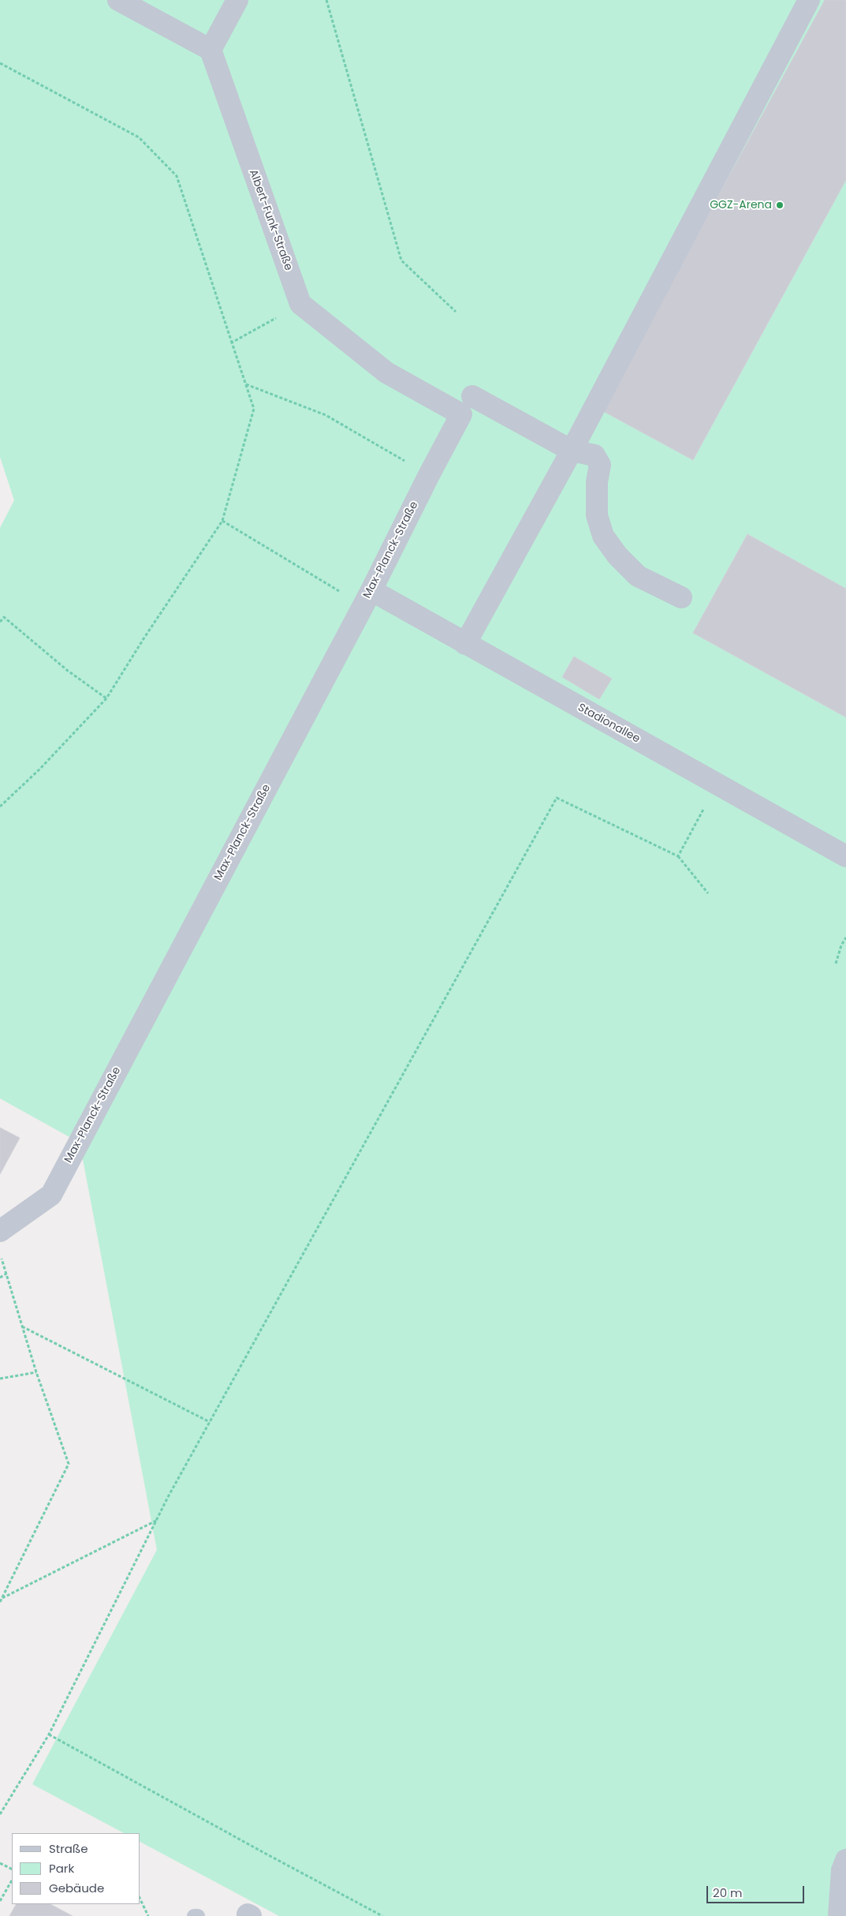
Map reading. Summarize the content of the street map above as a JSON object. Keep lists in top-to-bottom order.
{
  "streets": {
    "street": ["Albert-Funk-Straße", "Max-Planck-Straße", "Stadionallee"]
  },
  "crossings": [
    ["Max-Planck-Straße", "Stadionallee"]
  ],
  "places": ["GGZ-Arena"],
  "legend": ["Straße", "Park", "Gebäude"],
  "scale_bar": "20 m"
}
